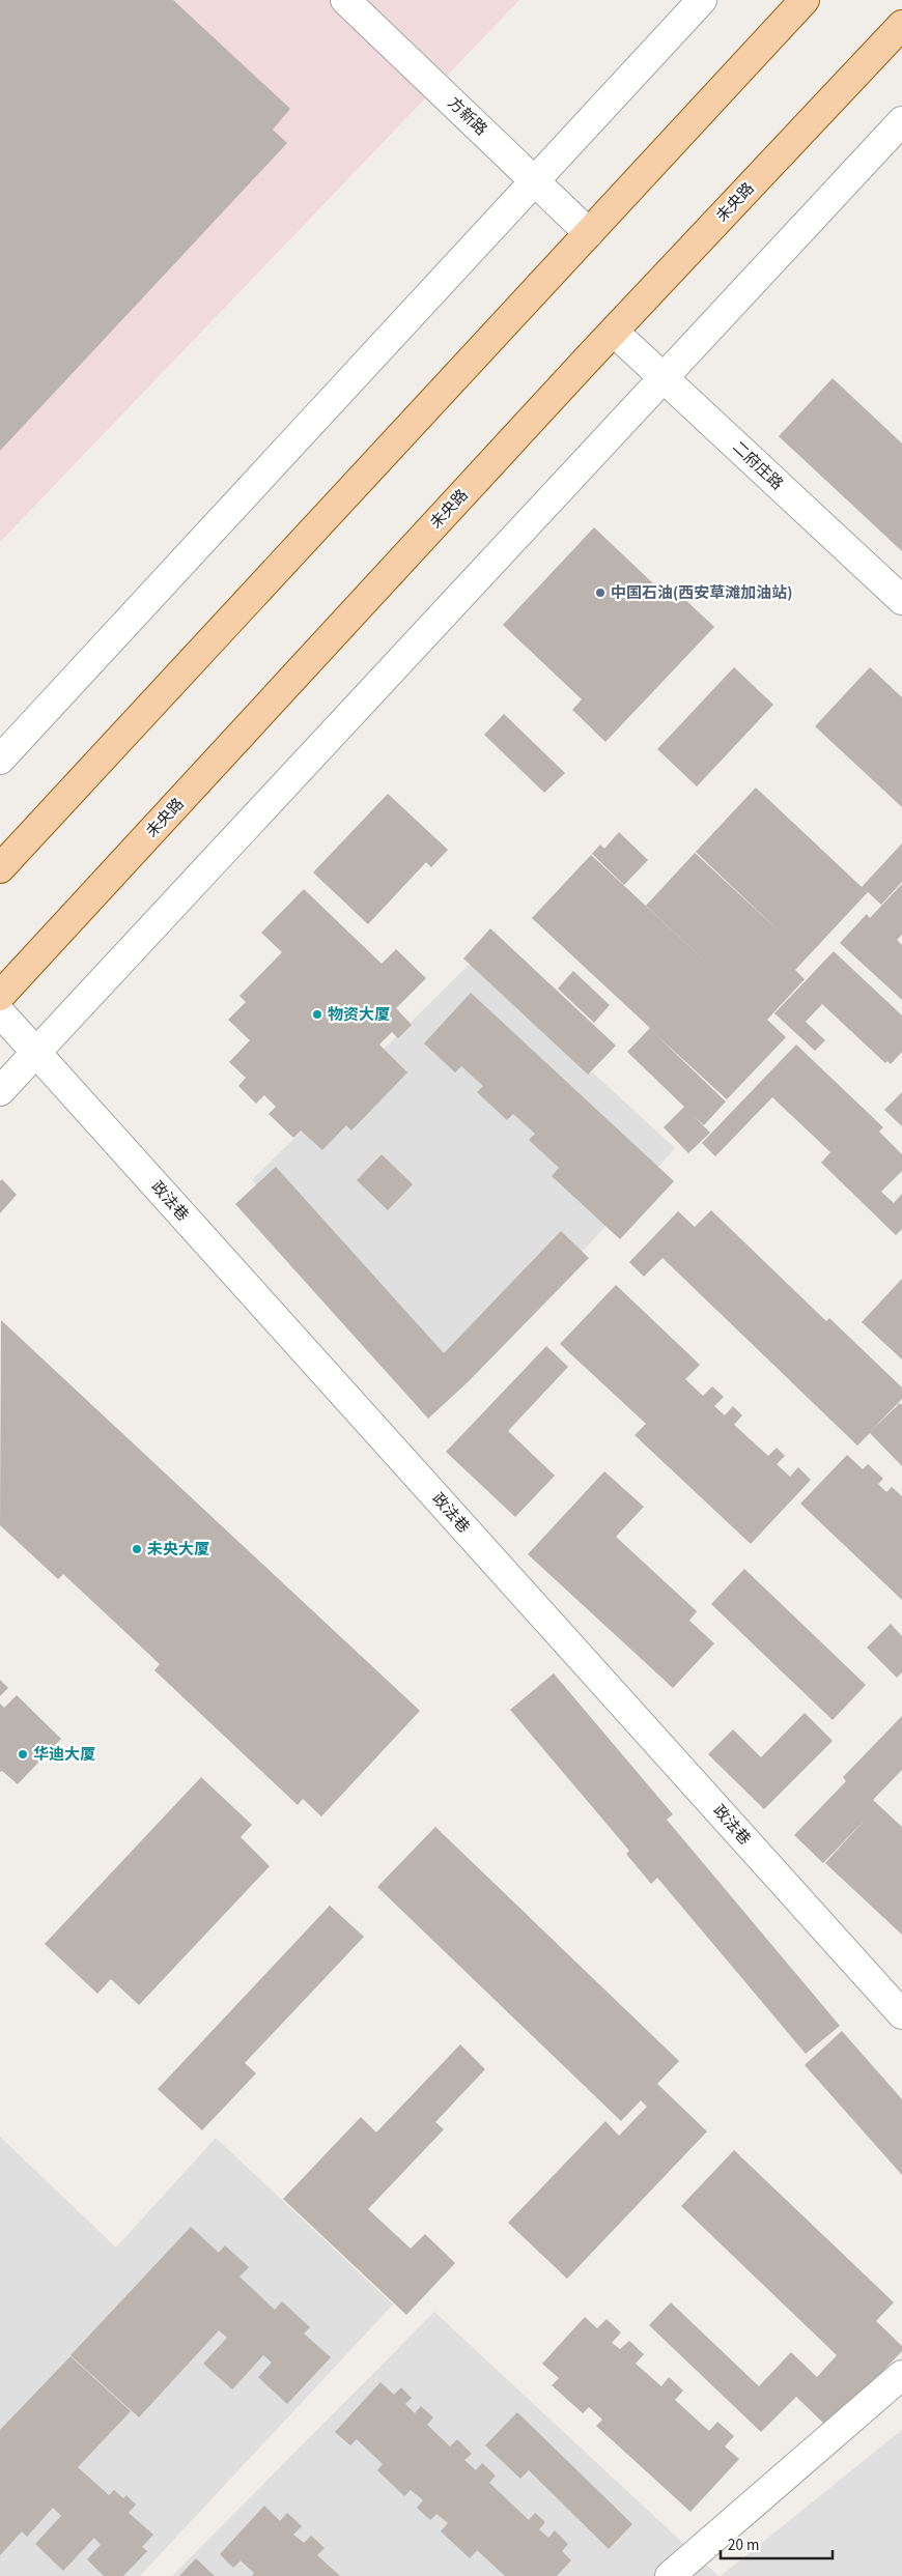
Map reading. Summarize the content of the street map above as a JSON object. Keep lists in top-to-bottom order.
{
  "streets": {
    "main road": ["未央路"],
    "street": ["方新路", "二府庄路", "政法巷"]
  },
  "crossings": [
    ["未央路", "二府庄路"]
  ],
  "places": [
    "中国石油(西安草滩加油站)",
    "物资大厦",
    "未央大厦",
    "华迪大厦"
  ],
  "scale_bar": "20 m"
}
